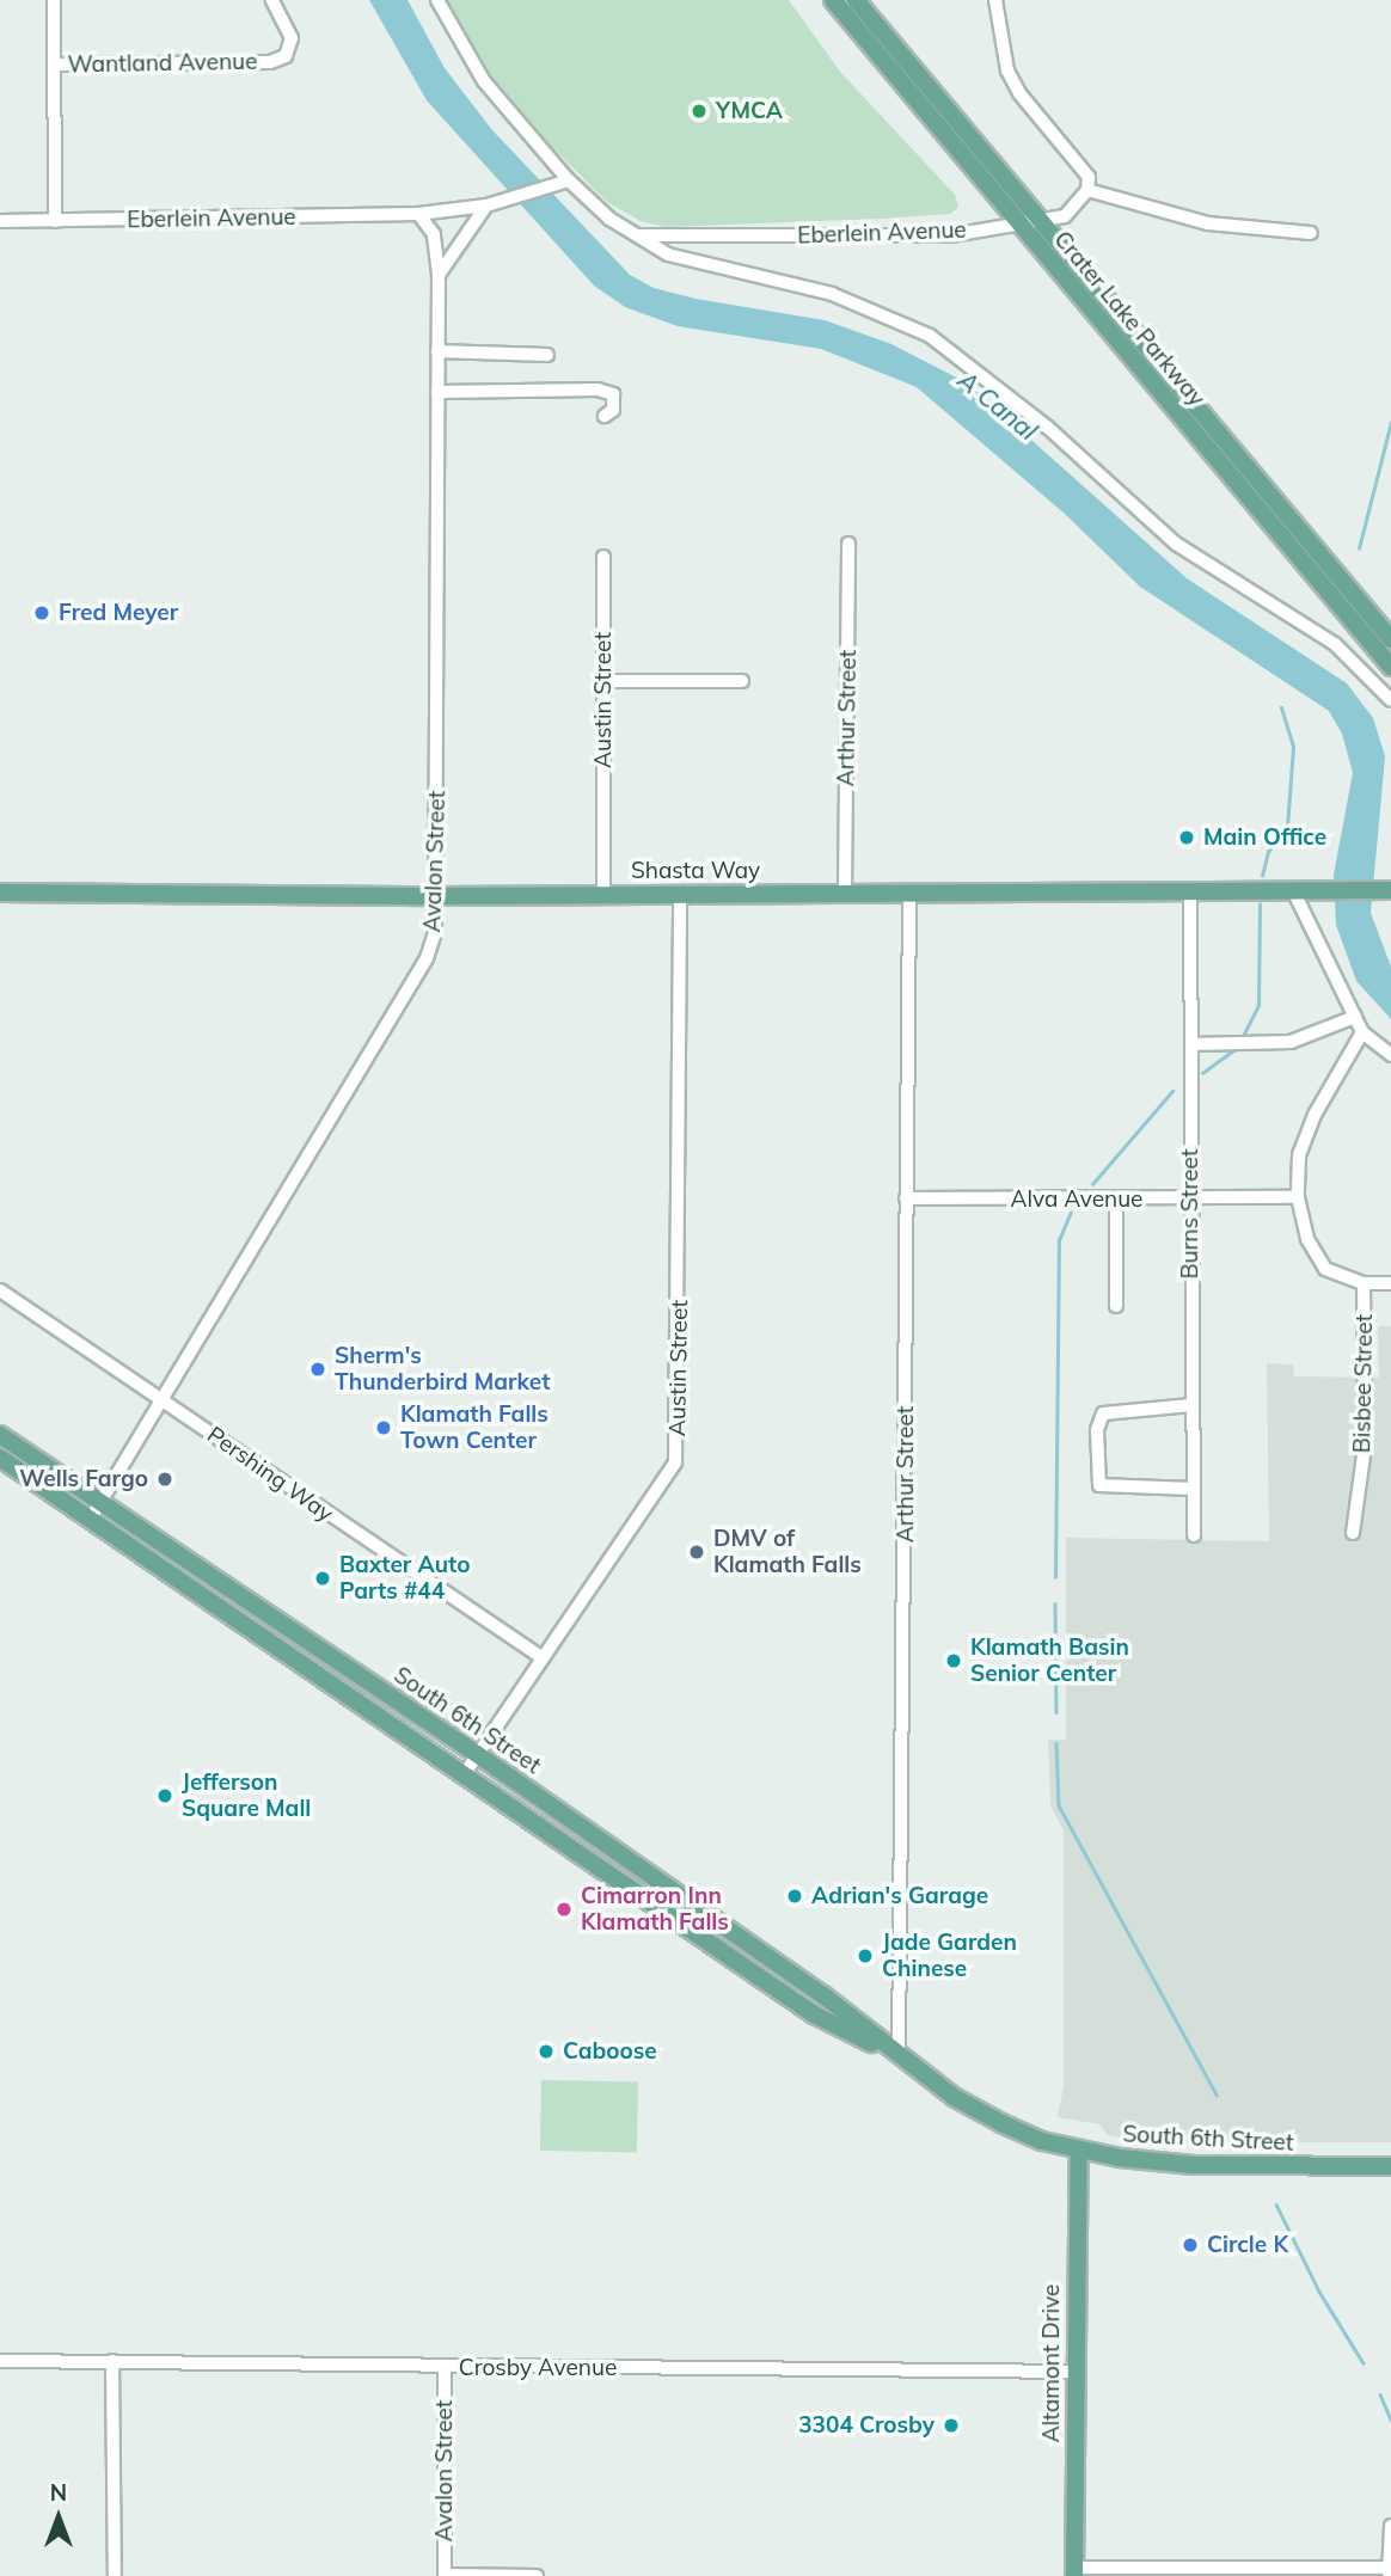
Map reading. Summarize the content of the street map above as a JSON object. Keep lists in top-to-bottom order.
{
  "streets": {
    "main road": [
      "Crater Lake Parkway",
      "Shasta Way",
      "South 6th Street",
      "Altamont Drive"
    ],
    "street": [
      "Wantland Avenue",
      "Eberlein Avenue",
      "Austin Street",
      "Arthur Street",
      "Avalon Street",
      "Alva Avenue",
      "Burns Street",
      "Bisbee Street",
      "Pershing Way",
      "Crosby Avenue"
    ]
  },
  "crossings": [
    ["Eberlein Avenue", "Crater Lake Parkway"],
    ["Eberlein Avenue", "Avalon Street"],
    ["Austin Street", "Shasta Way"],
    ["Austin Street", "Pershing Way"],
    ["Austin Street", "South 6th Street"],
    ["Arthur Street", "Shasta Way"],
    ["Arthur Street", "Alva Avenue"],
    ["Arthur Street", "South 6th Street"],
    ["Avalon Street", "Shasta Way"],
    ["Avalon Street", "Pershing Way"],
    ["Avalon Street", "South 6th Street"],
    ["Avalon Street", "Crosby Avenue"],
    ["Shasta Way", "Burns Street"],
    ["Alva Avenue", "Burns Street"],
    ["Alva Avenue", "Bisbee Street"],
    ["South 6th Street", "Altamont Drive"],
    ["Altamont Drive", "Crosby Avenue"]
  ],
  "water": ["A Canal"],
  "places": [
    "YMCA",
    "Fred Meyer",
    "Main Office",
    "Sherm's Thunderbird Market",
    "Klamath Falls Town Center",
    "Wells Fargo",
    "DMV of Klamath Falls",
    "Baxter Auto Parts #44",
    "Klamath Basin Senior Center",
    "Jefferson Square Mall",
    "Adrian's Garage",
    "Cimarron Inn Klamath Falls",
    "Jade Garden Chinese",
    "Caboose",
    "Circle K",
    "3304 Crosby"
  ],
  "north": "top"
}
